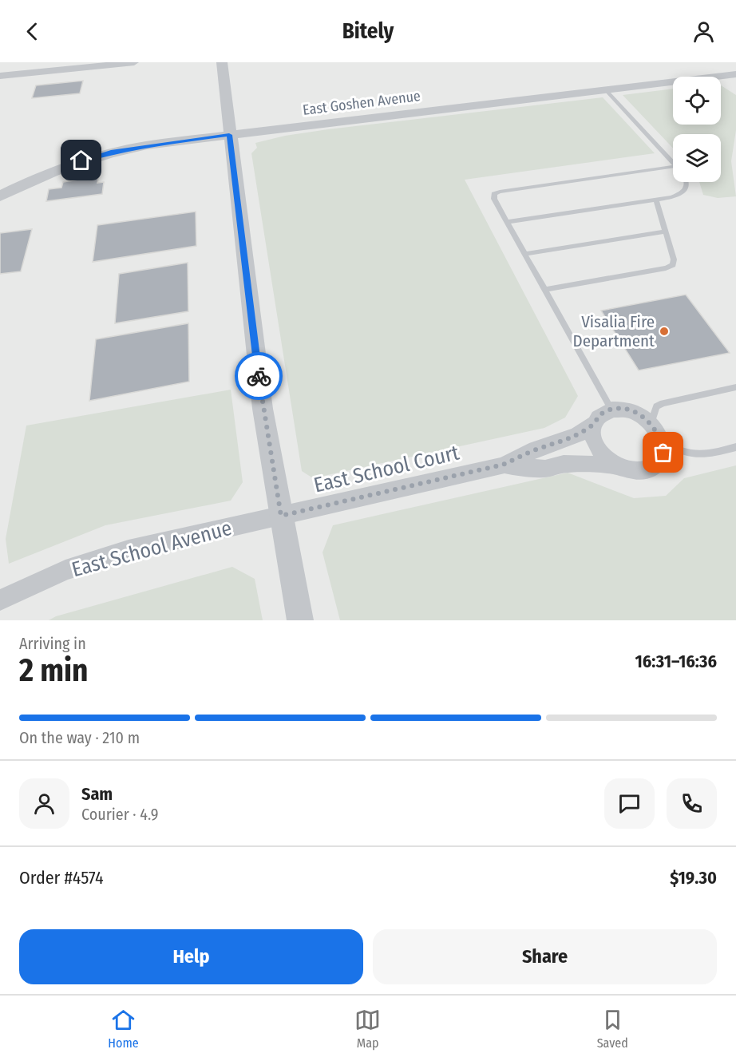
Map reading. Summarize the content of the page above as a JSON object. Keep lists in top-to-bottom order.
{
  "streets": {
    "street": ["East Goshen Avenue", "East School Court", "East School Avenue"]
  },
  "crossings": [
    ["East School Court", "East School Avenue"]
  ],
  "places": ["Visalia Fire Department"],
  "page": {
    "header": "Bitely",
    "heading": ["2 min", "Arriving in", "16:31–16:36"],
    "panel": [
      "Sam",
      "Courier · 4.9",
      "Order #4574",
      "$19.30"
    ],
    "bar": "On the way · 210 m",
    "buttons": ["Help", "Share"],
    "tabs": ["Home", "Map", "Saved"]
  }
}
